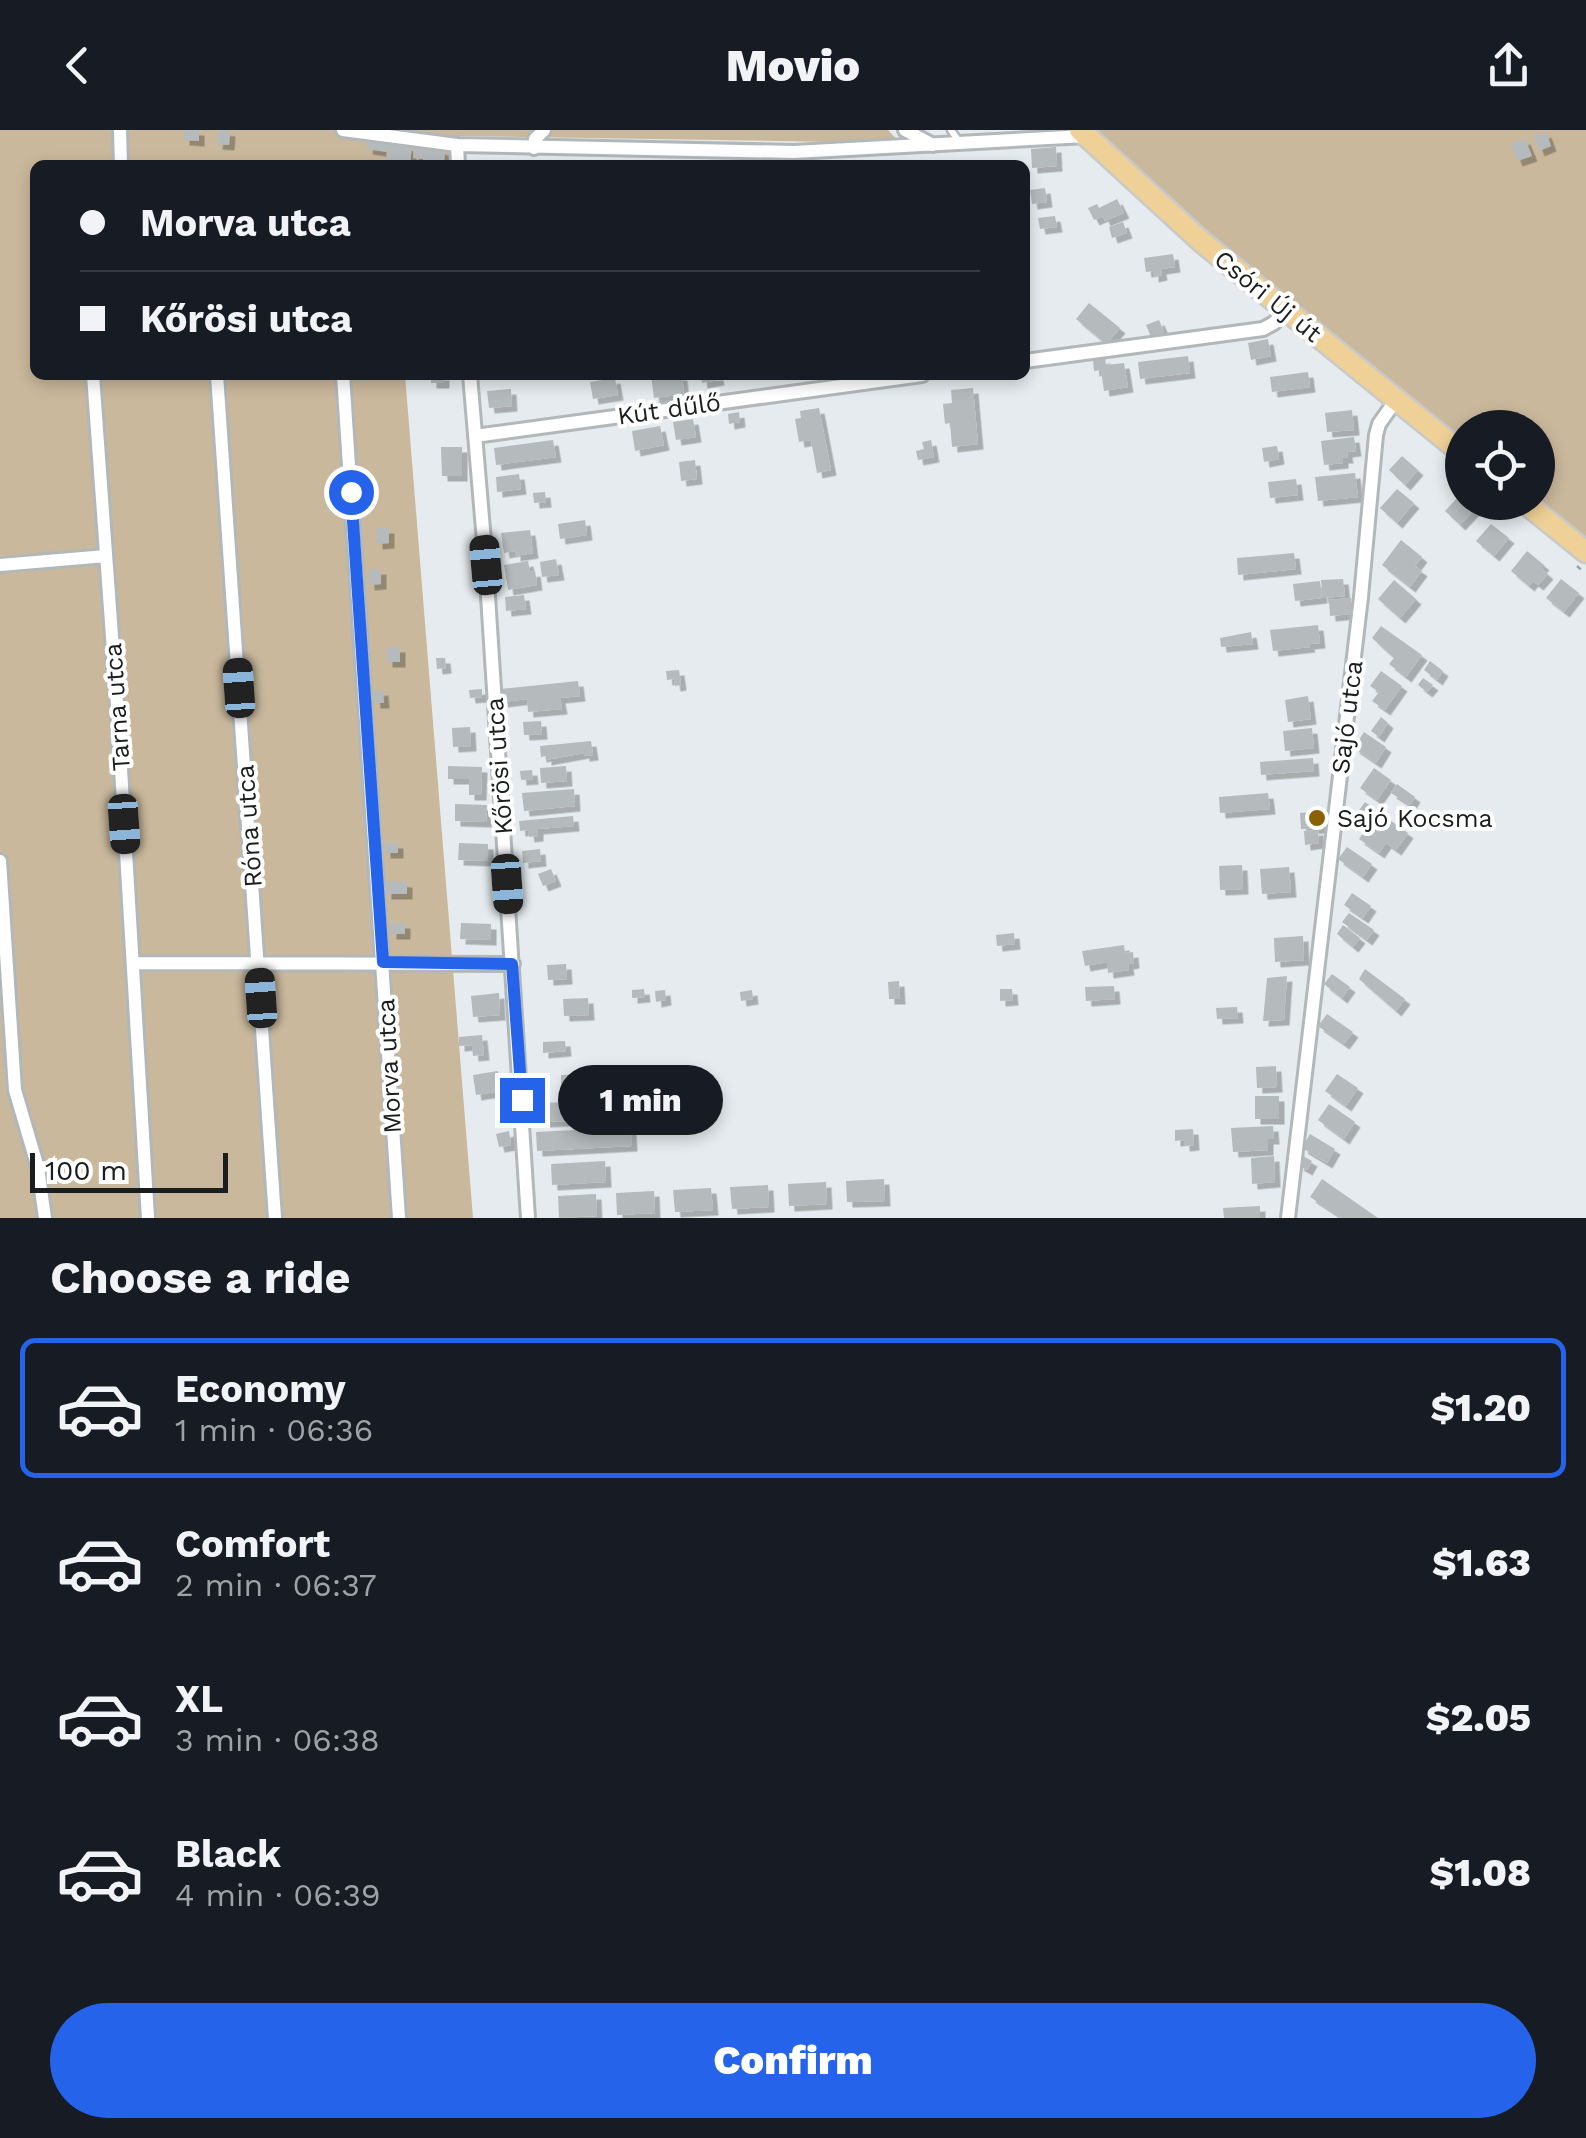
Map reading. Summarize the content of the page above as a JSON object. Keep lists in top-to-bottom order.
{
  "streets": {
    "main road": ["Csóri Új út"],
    "street": [
      "Kút dűlő",
      "Tarna utca",
      "Sajó utca",
      "Kőrösi utca",
      "Róna utca",
      "Morva utca"
    ]
  },
  "crossings": [
    ["Csóri Új út", "Sajó utca"],
    ["Kút dűlő", "Kőrösi utca"]
  ],
  "places": ["Sajó Kocsma"],
  "scale_bar": "100 m",
  "page": {
    "header": "Movio",
    "banner": ["Morva utca", "Kőrösi utca"],
    "bubble": "1 min",
    "scale": "100 m",
    "heading": "Choose a ride",
    "list": [
      {
        "name": "Economy",
        "note": "1 min · 06:36",
        "value": "$1.20"
      },
      {
        "name": "Comfort",
        "note": "2 min · 06:37",
        "value": "$1.63"
      },
      {
        "name": "XL",
        "note": "3 min · 06:38",
        "value": "$2.05"
      },
      {
        "name": "Black",
        "note": "4 min · 06:39",
        "value": "$1.08"
      }
    ],
    "buttons": "Confirm"
  }
}
